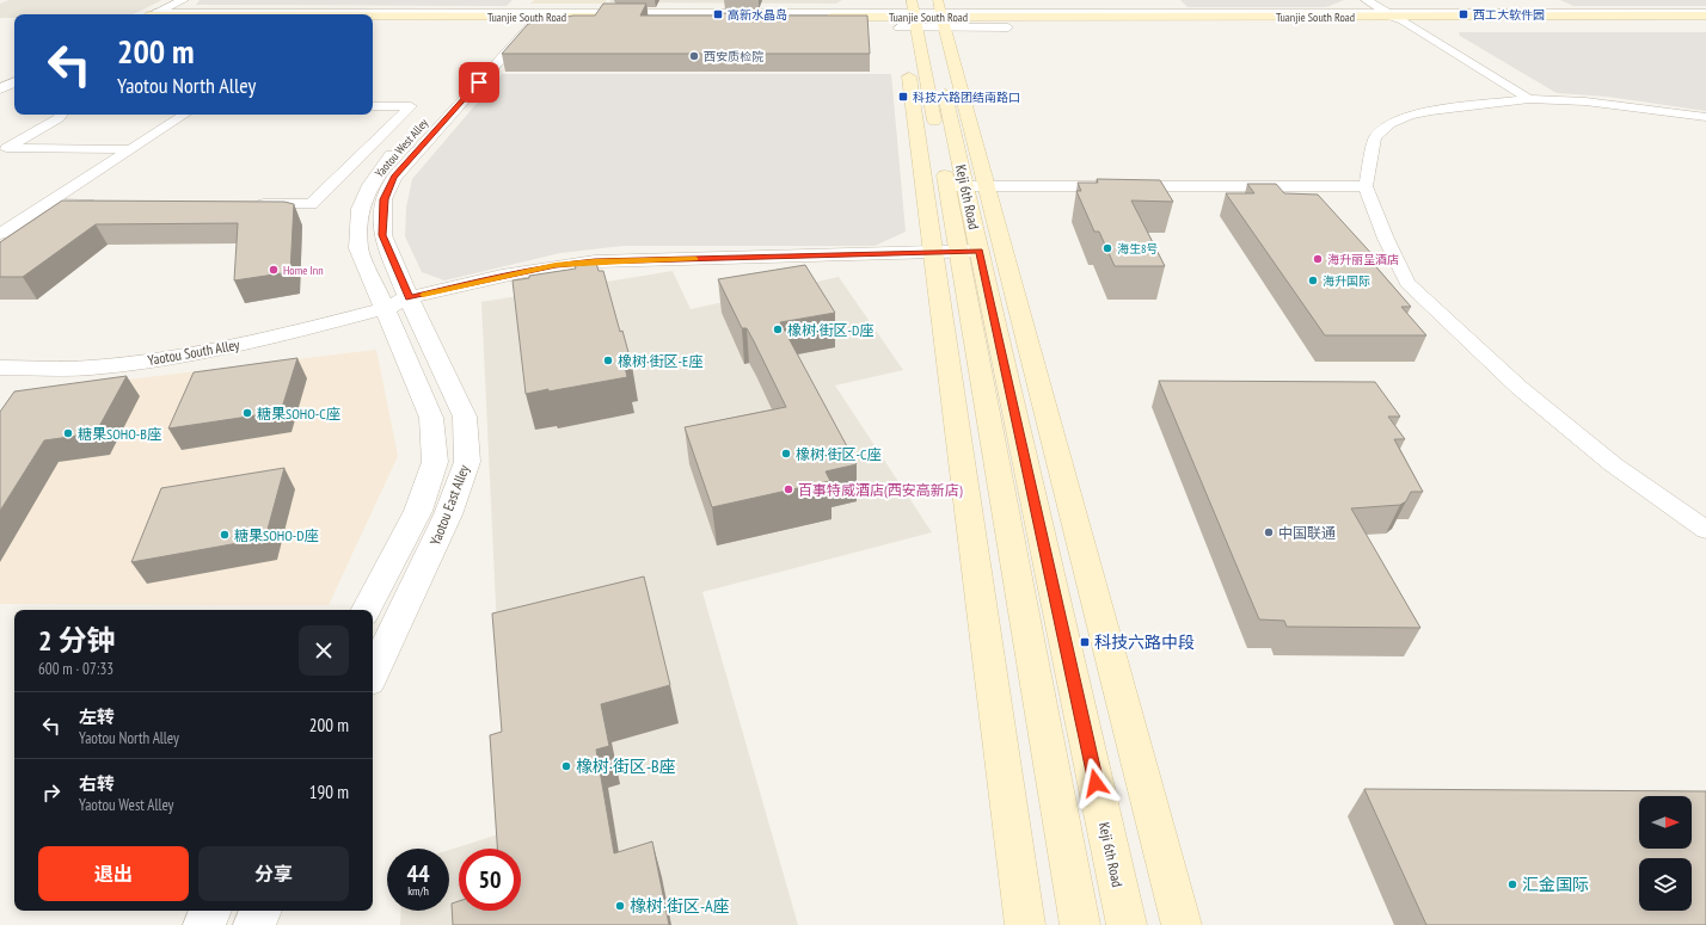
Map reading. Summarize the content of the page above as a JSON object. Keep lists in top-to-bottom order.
{
  "streets": {
    "main road": ["Tuanjie South Road", "Keji 6th Road"],
    "street": ["Yaotou West Alley", "Yaotou South Alley", "Yaotou East Alley"]
  },
  "crossings": [
    ["Tuanjie South Road", "Yaotou West Alley"],
    ["Tuanjie South Road", "Keji 6th Road"],
    ["Yaotou West Alley", "Yaotou South Alley"],
    ["Yaotou West Alley", "Yaotou East Alley"],
    ["Keji 6th Road", "Yaotou South Alley"],
    ["Yaotou South Alley", "Yaotou East Alley"]
  ],
  "places": {
    "transit": [
      "高新水晶岛",
      "西工大软件园",
      "科技六路团结南路口",
      "科技六路中段"
    ],
    "other": [
      "西安质检院",
      "海生8号",
      "海升丽呈酒店",
      "Home Inn",
      "海升国际",
      "橡树·街区-D座",
      "橡树·街区-E座",
      "糖果SOHO-C座",
      "糖果SOHO-B座",
      "橡树·街区-C座",
      "百事特威酒店(西安高新店)",
      "中国联通",
      "糖果SOHO-D座",
      "橡树·街区-B座",
      "汇金国际",
      "橡树·街区-A座"
    ]
  },
  "north": "right",
  "page": {
    "turn": ["200 m", "Yaotou North Alley"],
    "heading": ["2 分钟", "600 m · 07:33"],
    "list": [
      {
        "name": "左转",
        "note": "Yaotou North Alley",
        "value": "200 m"
      },
      {
        "name": "右转",
        "note": "Yaotou West Alley",
        "value": "190 m"
      }
    ],
    "buttons": ["退出", "分享"],
    "speed": "44 km/h",
    "limit": "50"
  }
}
